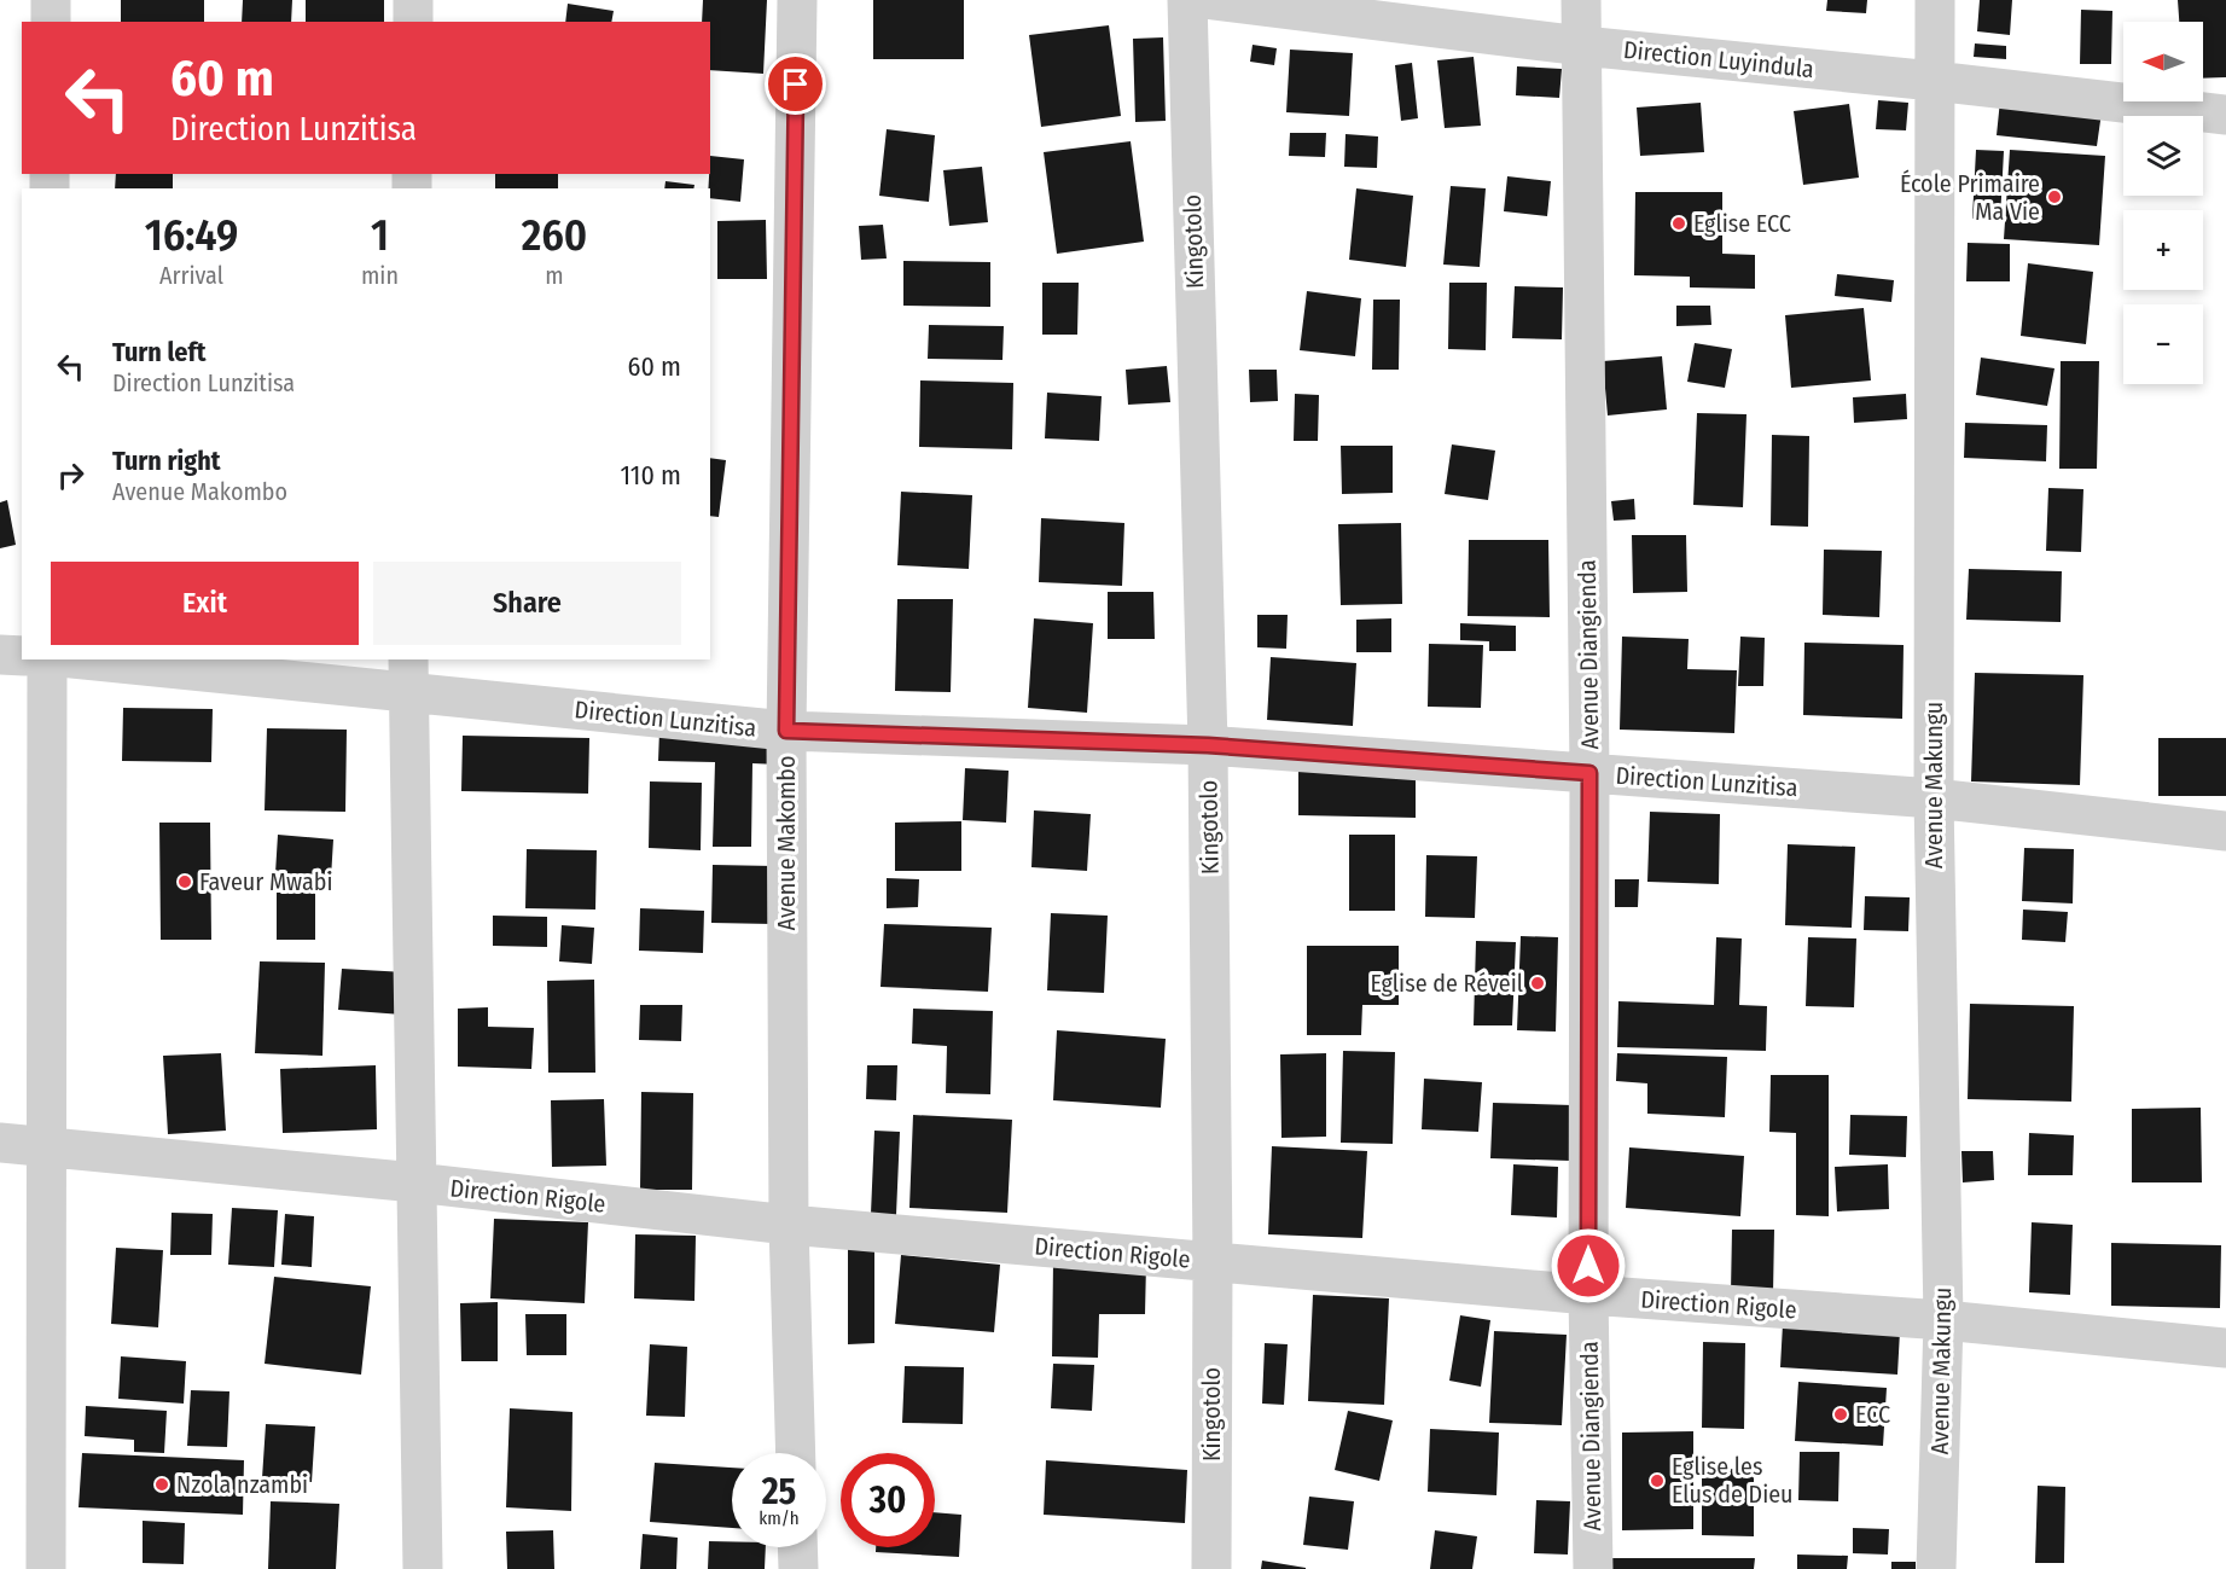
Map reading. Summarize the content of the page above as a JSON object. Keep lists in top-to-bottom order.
{
  "streets": {
    "street": [
      "Direction Luyindula",
      "Kingotolo",
      "Avenue Diangienda",
      "Direction Lunzitisa",
      "Avenue Makungu",
      "Avenue Makombo",
      "Direction Rigole"
    ]
  },
  "crossings": [
    ["Direction Luyindula", "Avenue Diangienda"],
    ["Direction Luyindula", "Avenue Makungu"],
    ["Kingotolo", "Direction Lunzitisa"],
    ["Kingotolo", "Direction Rigole"],
    ["Avenue Diangienda", "Direction Lunzitisa"],
    ["Avenue Diangienda", "Direction Rigole"],
    ["Direction Lunzitisa", "Avenue Makungu"],
    ["Direction Lunzitisa", "Avenue Makombo"],
    ["Avenue Makungu", "Direction Rigole"],
    ["Avenue Makombo", "Direction Rigole"]
  ],
  "places": [
    "École Primaire Ma Vie",
    "Eglise ECC",
    "Faveur Mwabi",
    "Eglise de Réveil",
    "ECC",
    "Eglise les Elus de Dieu",
    "Nzola nzambi"
  ],
  "north": "left",
  "page": {
    "map_buttons": ["+", "−"],
    "turn": ["60 m", "Direction Lunzitisa"],
    "eta": [
      "16:49",
      "Arrival",
      "1",
      "min",
      "260",
      "m"
    ],
    "list": [
      {
        "name": "Turn left",
        "note": "Direction Lunzitisa",
        "value": "60 m"
      },
      {
        "name": "Turn right",
        "note": "Avenue Makombo",
        "value": "110 m"
      }
    ],
    "buttons": ["Exit", "Share"],
    "speed": "25 km/h",
    "limit": "30"
  }
}
